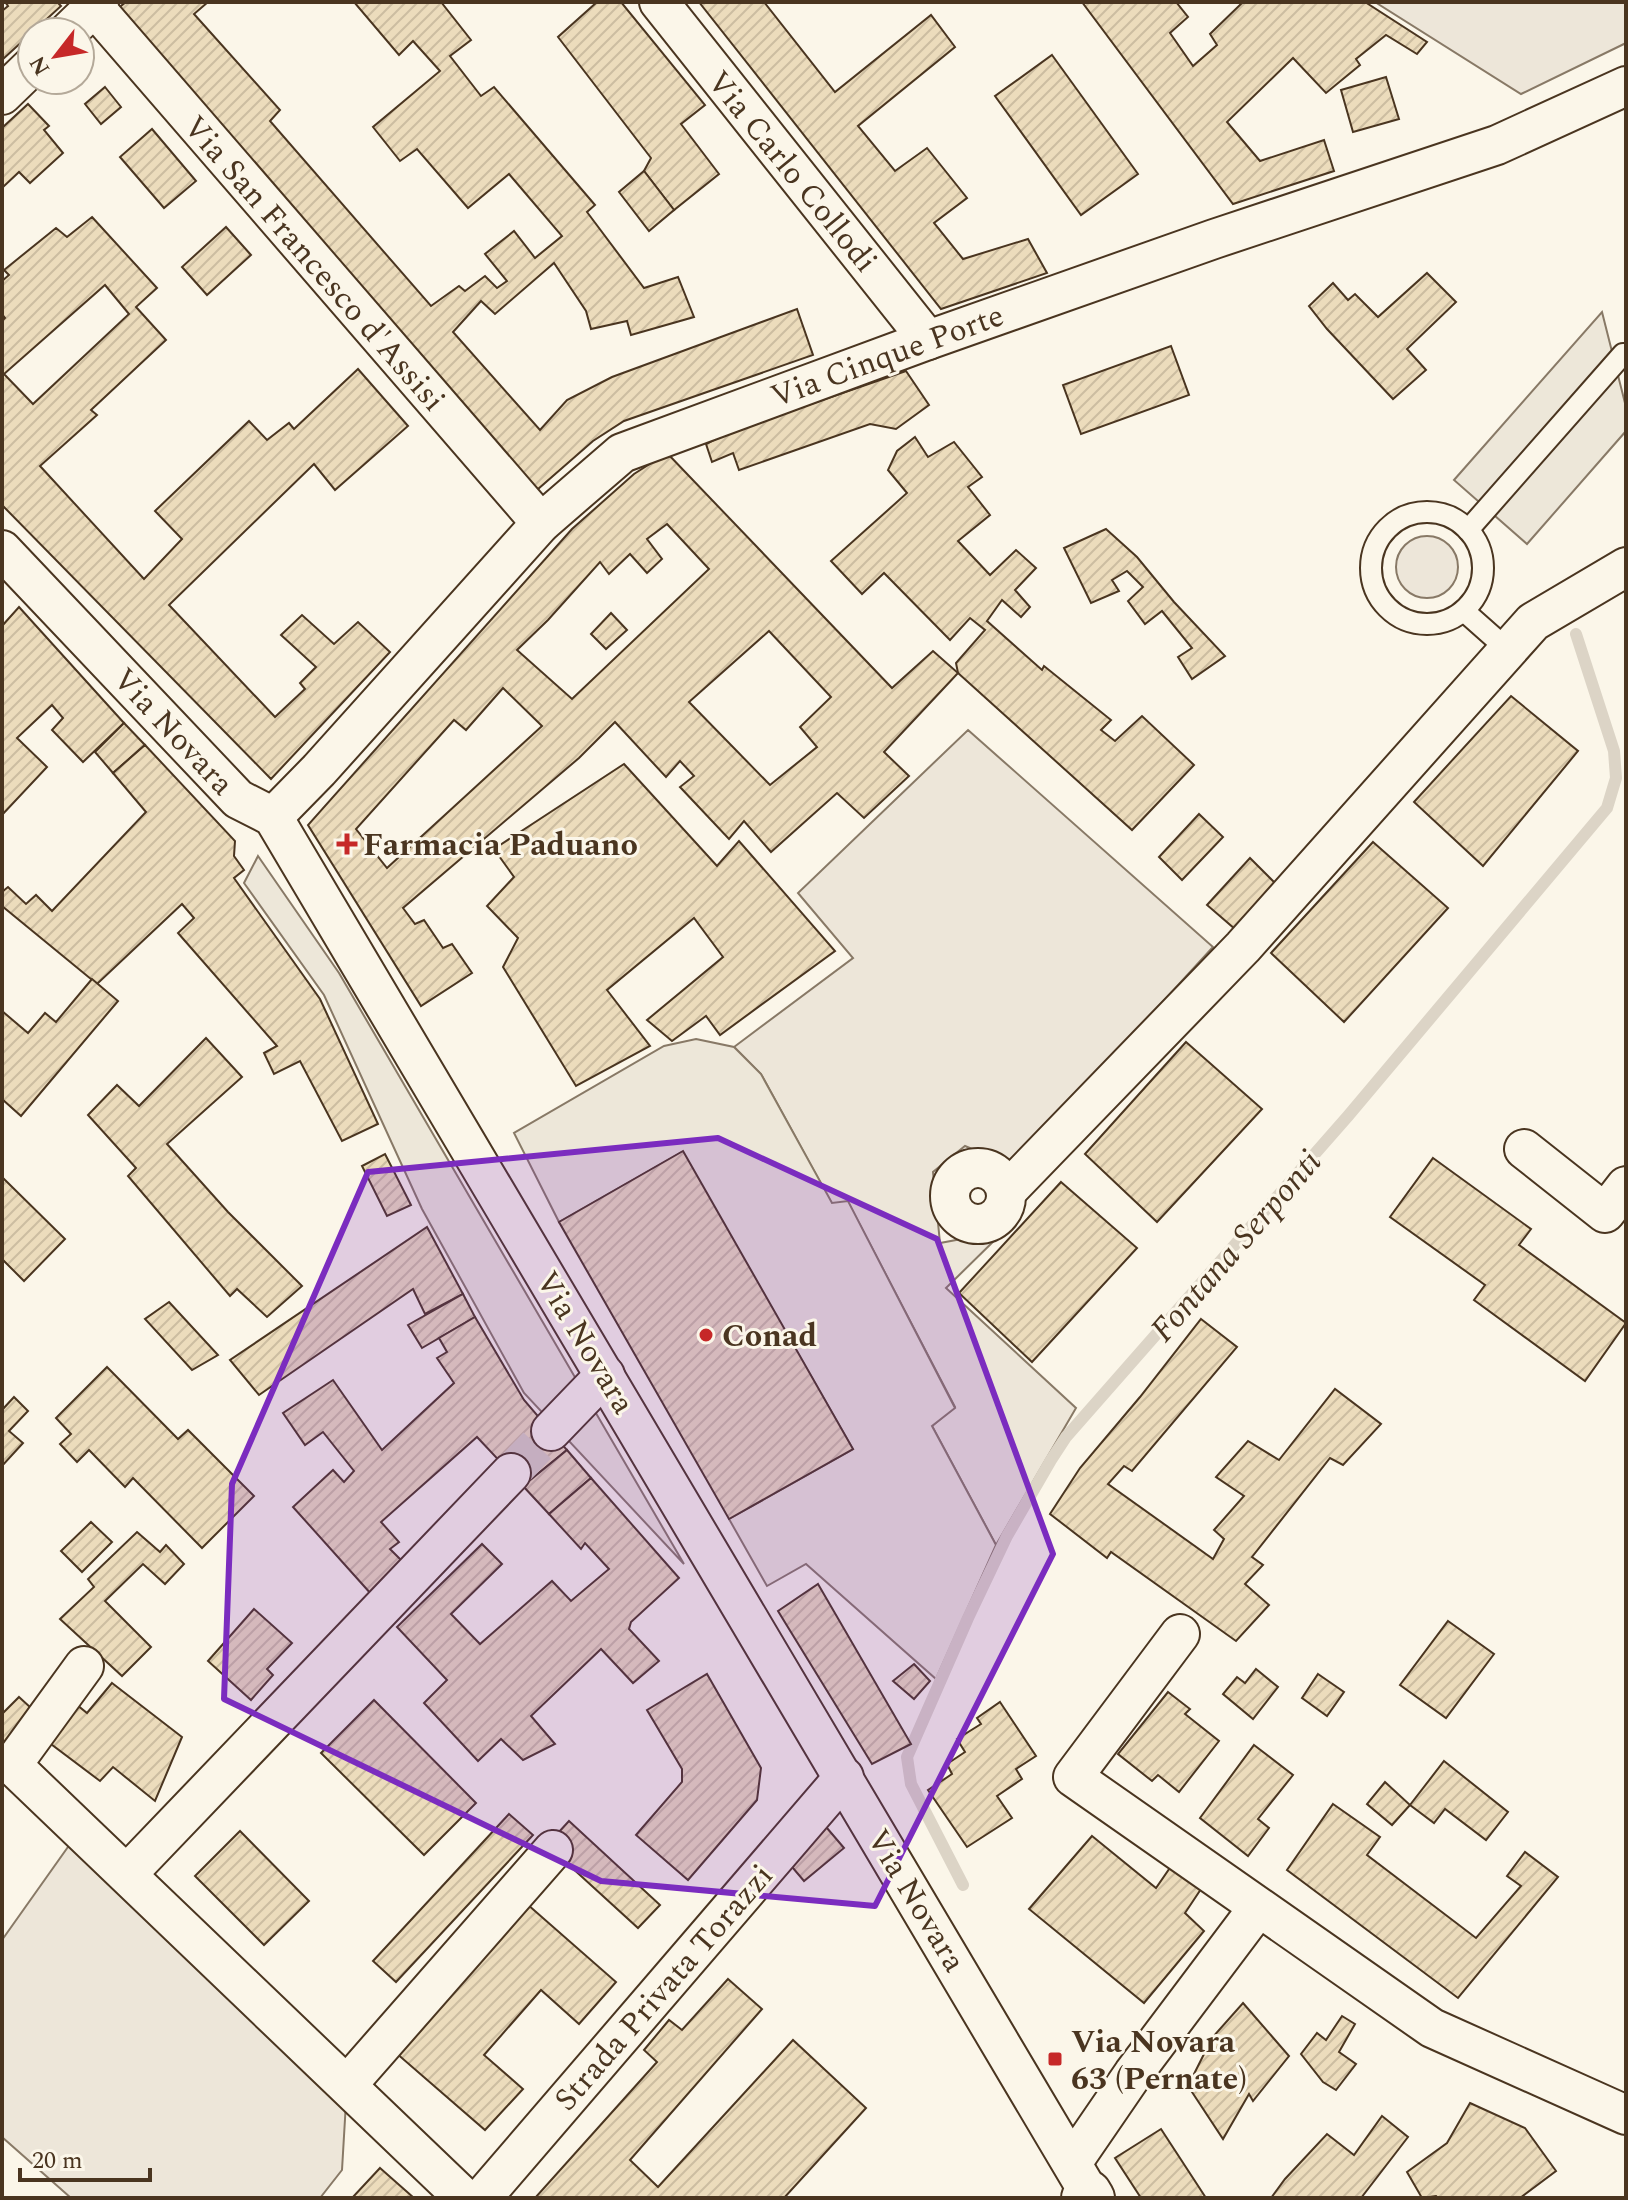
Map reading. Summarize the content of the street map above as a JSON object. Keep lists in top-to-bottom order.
{
  "streets": {
    "street": [
      "Via Carlo Collodi",
      "Via San Francesco d'Assisi",
      "Via Cinque Porte",
      "Via Novara",
      "Strada Privata Torazzi"
    ]
  },
  "crossings": [
    ["Via Carlo Collodi", "Via Cinque Porte"],
    ["Via San Francesco d'Assisi", "Via Cinque Porte"],
    ["Via Cinque Porte", "Via Novara"],
    ["Via Novara", "Strada Privata Torazzi"]
  ],
  "water": ["Fontana Serponti"],
  "places": {
    "health": ["Farmacia Paduano"],
    "other": ["Conad"],
    "transit": ["Via Novara 63 (Pernate)"]
  },
  "scale_bar": "20 m",
  "north": "bottom left"
}
